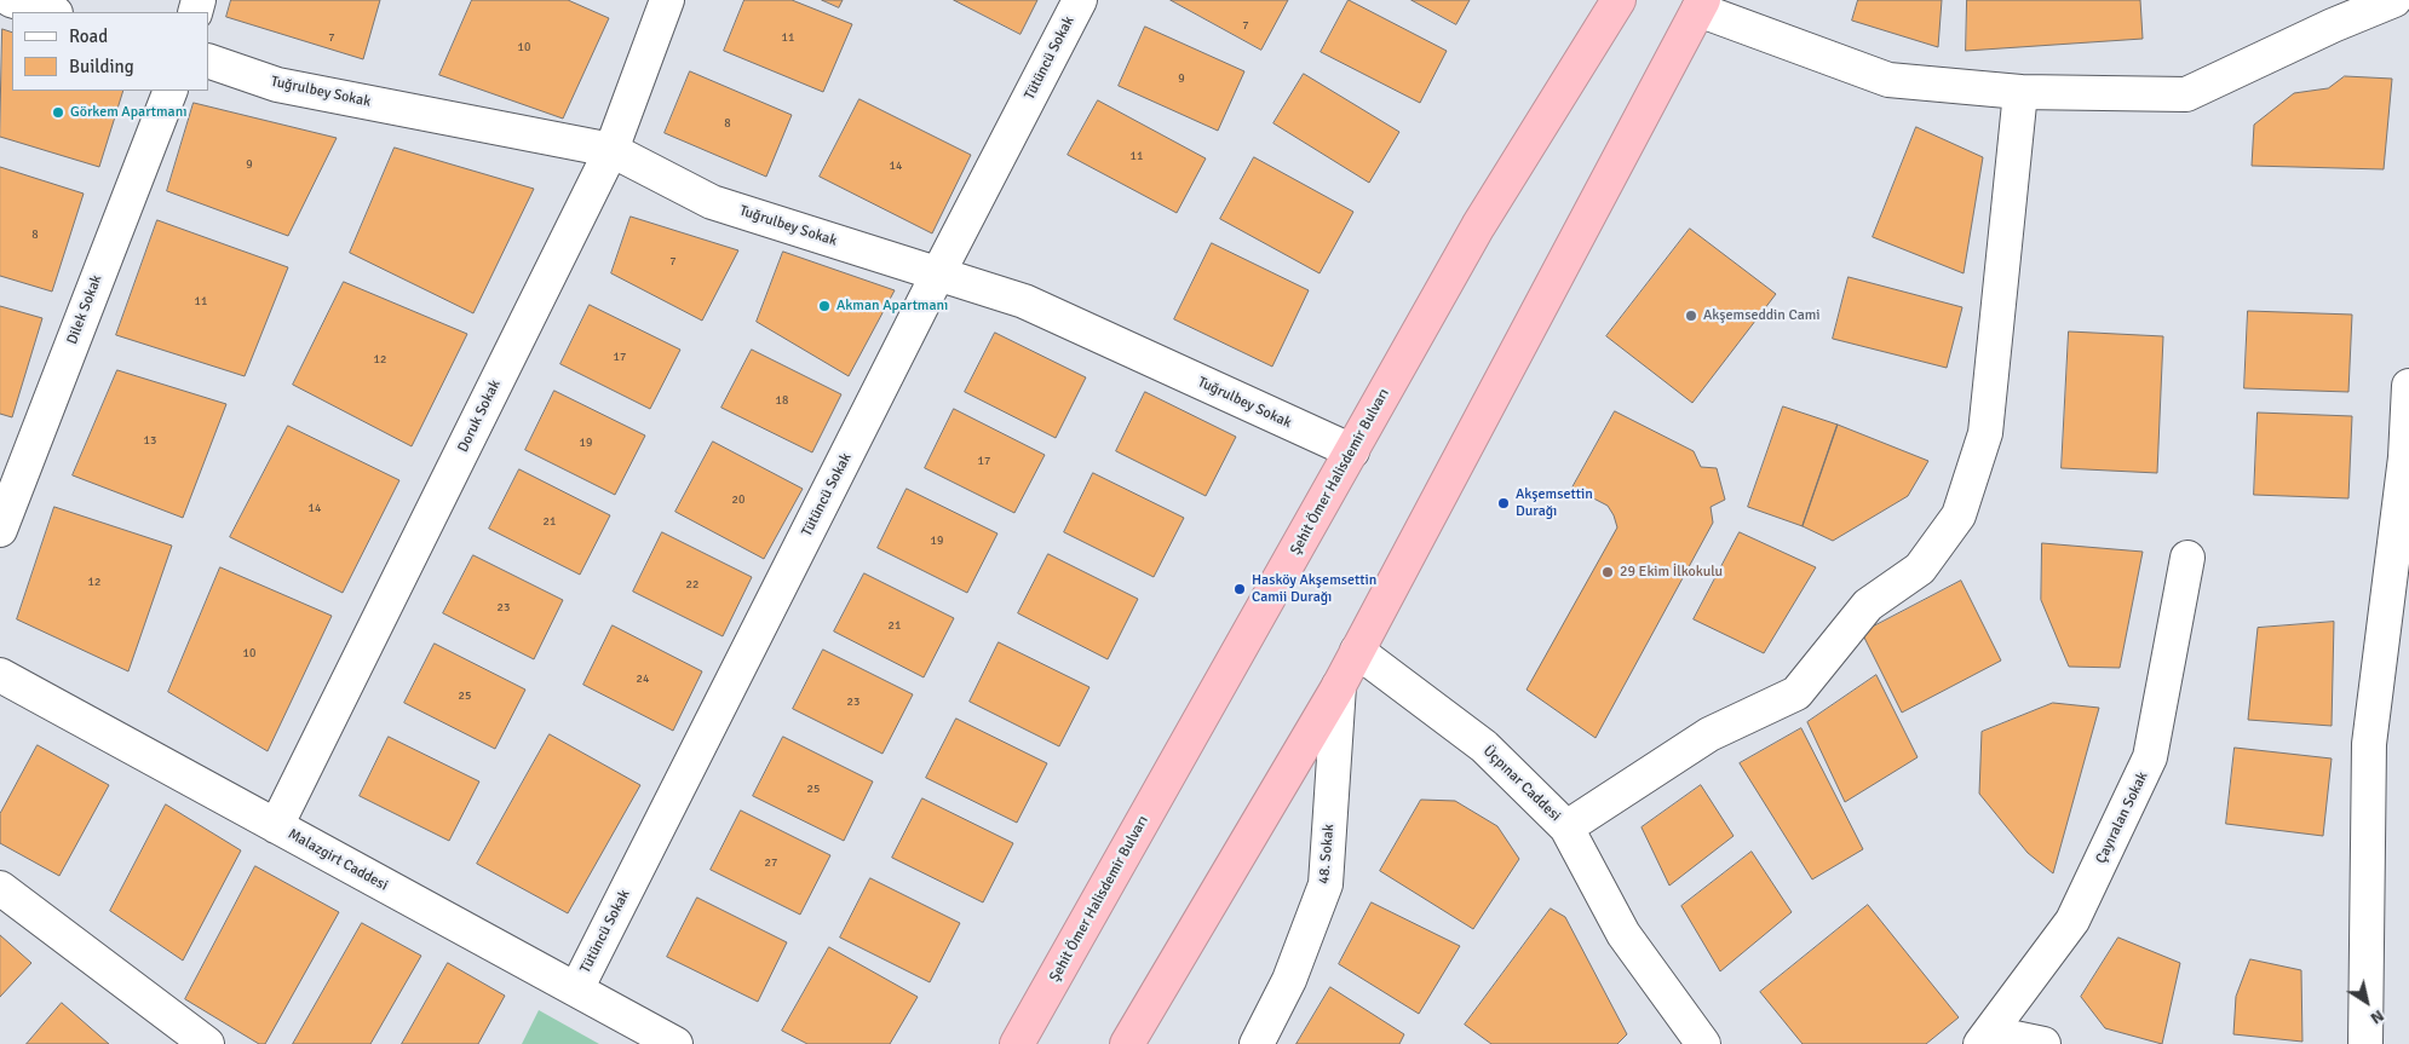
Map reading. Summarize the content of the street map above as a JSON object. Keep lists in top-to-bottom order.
{
  "streets": {
    "highway": ["Şehit Ömer Halisdemir Bulvarı"],
    "street": [
      "Tütüncü Sokak",
      "Tuğrulbey Sokak",
      "Dilek Sokak",
      "Doruk Sokak",
      "Üçpınar Caddesi",
      "Çayıralan Sokak",
      "48. Sokak",
      "Malazgirt Caddesi"
    ]
  },
  "crossings": [
    ["Tütüncü Sokak", "Tuğrulbey Sokak"],
    ["Tütüncü Sokak", "Malazgirt Caddesi"],
    ["Tuğrulbey Sokak", "Doruk Sokak"],
    ["Tuğrulbey Sokak", "Şehit Ömer Halisdemir Bulvarı"],
    ["Doruk Sokak", "Malazgirt Caddesi"]
  ],
  "places": [
    "Görkem Apartmanı",
    "Akman Apartmanı",
    "Akşemseddin Cami",
    "Akşemsettin Durağı",
    "29 Ekim İlkokulu",
    "Hasköy Akşemsettin Camii Durağı"
  ],
  "house_numbers": [
    "7",
    "7",
    "11",
    "10",
    "9",
    "8",
    "11",
    "9",
    "14",
    "8",
    "7",
    "11",
    "17",
    "12",
    "18",
    "13",
    "19",
    "17",
    "20",
    "14",
    "21",
    "19",
    "12",
    "22",
    "23",
    "21",
    "10",
    "24",
    "25",
    "23",
    "25",
    "27"
  ],
  "legend": ["Road", "Building"],
  "north": "bottom right"
}
